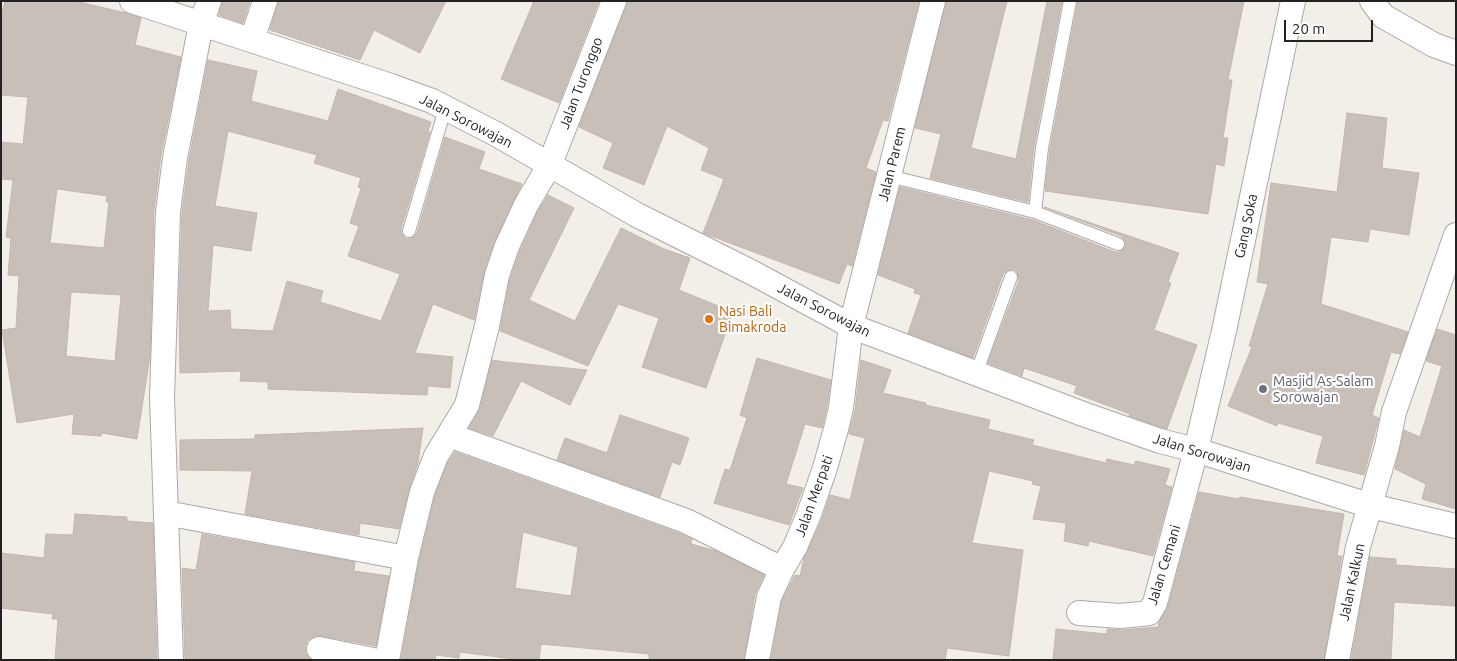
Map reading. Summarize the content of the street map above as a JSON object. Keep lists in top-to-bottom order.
{
  "streets": {
    "street": [
      "Jalan Turonggo",
      "Jalan Sorowajan",
      "Jalan Parem",
      "Gang Soka",
      "Jalan Merpati",
      "Jalan Cemani",
      "Jalan Kalkun"
    ]
  },
  "crossings": [
    ["Jalan Turonggo", "Jalan Sorowajan"],
    ["Jalan Sorowajan", "Jalan Parem"],
    ["Jalan Sorowajan", "Gang Soka"],
    ["Jalan Sorowajan", "Jalan Merpati"],
    ["Jalan Sorowajan", "Jalan Cemani"],
    ["Jalan Sorowajan", "Jalan Kalkun"],
    ["Jalan Parem", "Jalan Merpati"],
    ["Gang Soka", "Jalan Cemani"]
  ],
  "places": ["Nasi Bali Bimakroda", "Masjid As-Salam Sorowajan"],
  "scale_bar": "20 m"
}
